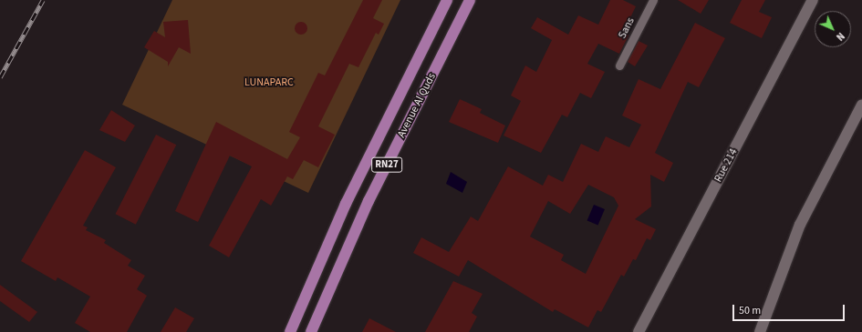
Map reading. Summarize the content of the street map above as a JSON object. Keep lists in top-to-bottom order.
{
  "streets": {
    "main road": ["Avenue Al Quds", "RN27"],
    "street": ["Rue 214"],
    "lane": ["Sans"]
  },
  "parks": ["LUNAPARC"],
  "scale_bar": "50 m",
  "north": "bottom right"
}
